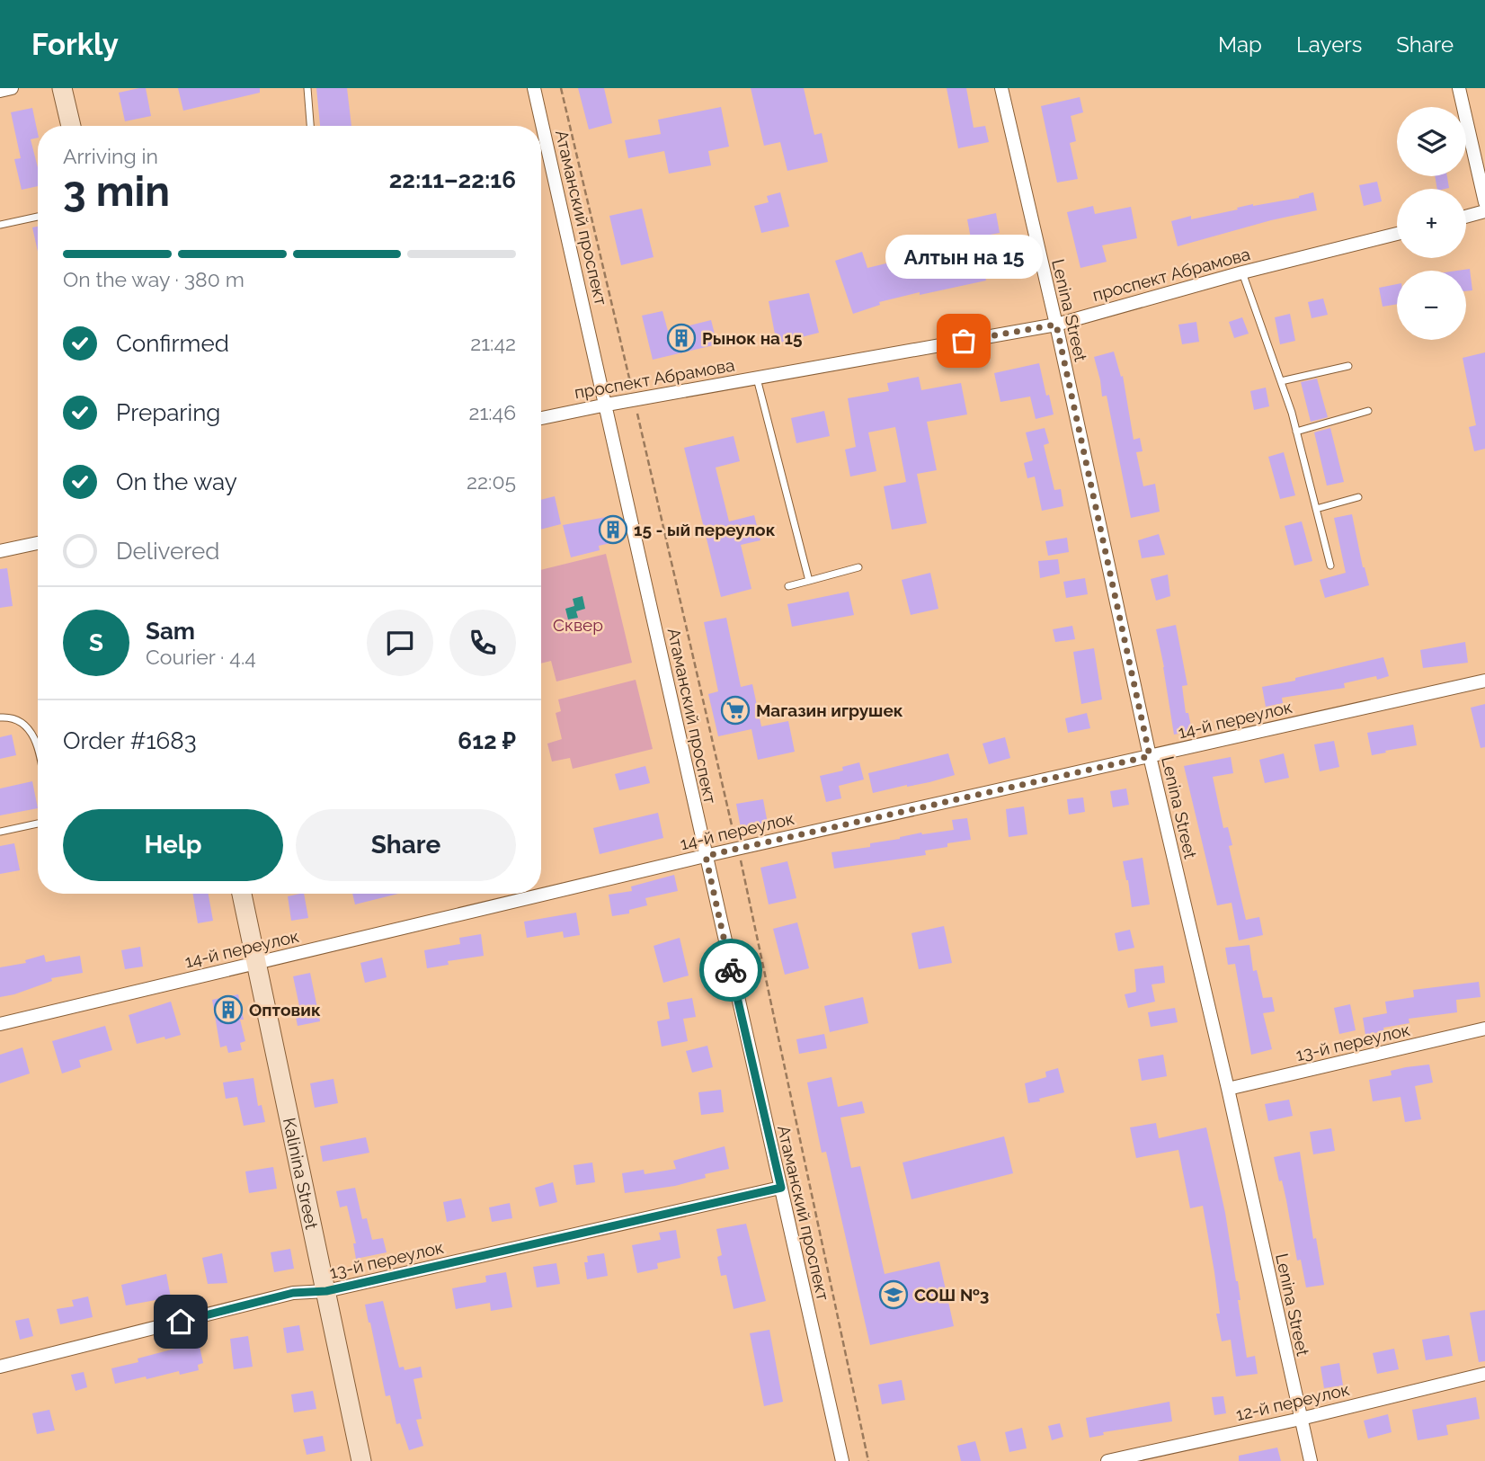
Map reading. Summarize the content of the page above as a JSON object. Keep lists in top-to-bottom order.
{
  "streets": {
    "main road": ["Kalinina Street"],
    "street": [
      "Атаманский проспект",
      "проспект Абрамова",
      "Lenina Street",
      "14-й переулок",
      "13-й переулок",
      "12-й переулок"
    ]
  },
  "crossings": [
    ["Атаманский проспект", "проспект Абрамова"],
    ["Атаманский проспект", "14-й переулок"],
    ["Атаманский проспект", "13-й переулок"],
    ["проспект Абрамова", "Lenina Street"],
    ["Lenina Street", "14-й переулок"],
    ["Lenina Street", "13-й переулок"],
    ["Lenina Street", "12-й переулок"],
    ["14-й переулок", "Kalinina Street"],
    ["13-й переулок", "Kalinina Street"]
  ],
  "parks": ["Сквер"],
  "places": {
    "building": ["Рынок на 15", "15 - ый переулок", "Оптовик"],
    "other": ["Алтын на 15"],
    "supermarket": ["Магазин игрушек"],
    "school or university": ["СОШ №3"]
  },
  "page": {
    "header": "Forkly",
    "nav": ["Map", "Layers", "Share"],
    "map_buttons": ["+", "−"],
    "heading": ["3 min", "Arriving in", "22:11–22:16"],
    "panel": [
      "Sam",
      "Courier · 4.4",
      "Order #1683",
      "612 ₽"
    ],
    "bar": "On the way · 380 m",
    "bubble": "Алтын на 15",
    "list": [
      ["Confirmed", "21:42"],
      ["Preparing", "21:46"],
      ["On the way", "22:05"],
      "Delivered"
    ],
    "round": "S",
    "buttons": ["Help", "Share"]
  }
}
